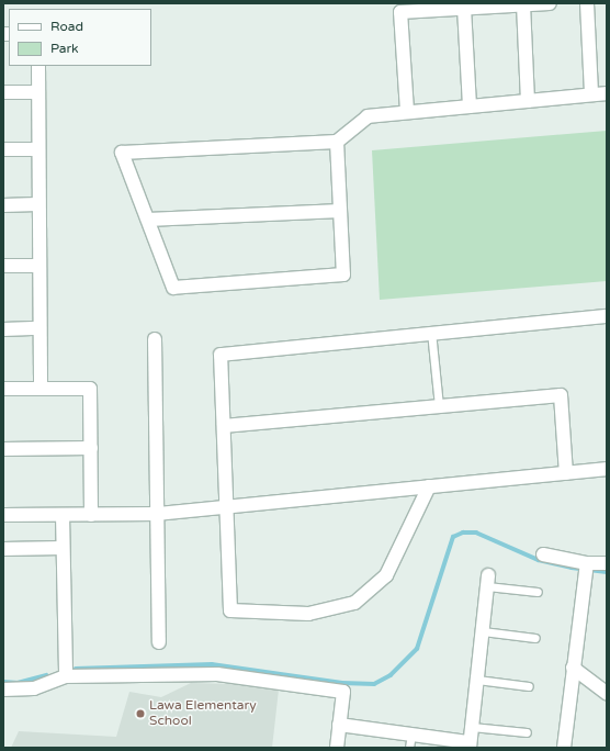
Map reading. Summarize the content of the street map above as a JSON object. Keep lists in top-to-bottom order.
{
  "places": ["Lawa Elementary School"],
  "legend": ["Road", "Park"]
}
